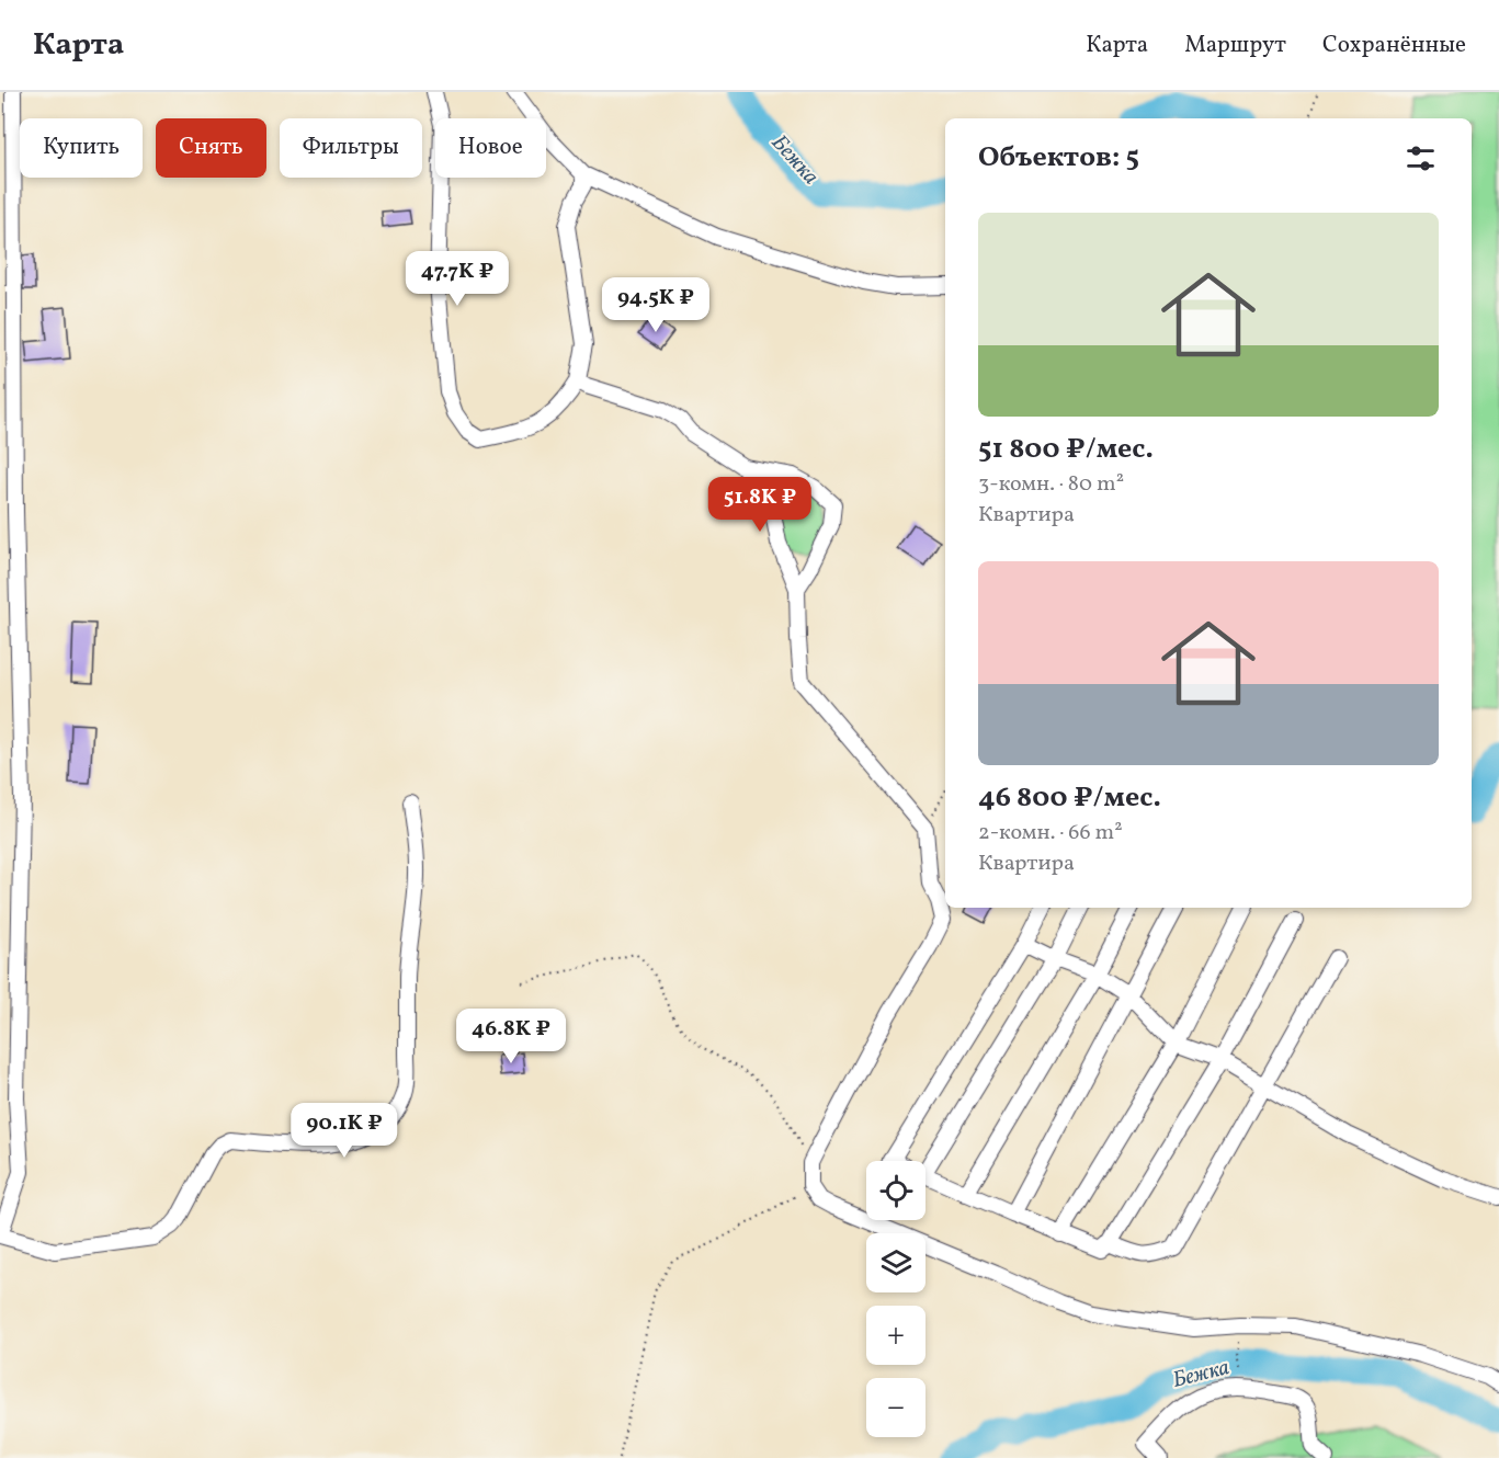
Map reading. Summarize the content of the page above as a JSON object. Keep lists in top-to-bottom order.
{
  "water": ["Бежка"],
  "page": {
    "header": "Карта",
    "nav": ["Карта", "Маршрут", "Сохранённые"],
    "chip": [
      "Купить",
      "Снять",
      "Фильтры",
      "Новое"
    ],
    "heading": "Объектов: 5",
    "list": [
      {
        "name": "51 800 ₽/мес.",
        "note": "3-комн. · 80 m² · Квартира"
      },
      {
        "name": "46 800 ₽/мес.",
        "note": "2-комн. · 66 m² · Квартира"
      }
    ],
    "price": [
      "47.7K ₽",
      "94.5K ₽",
      "51.8K ₽",
      "46.8K ₽",
      "90.1K ₽"
    ],
    "map_buttons": ["+", "−"]
  }
}
